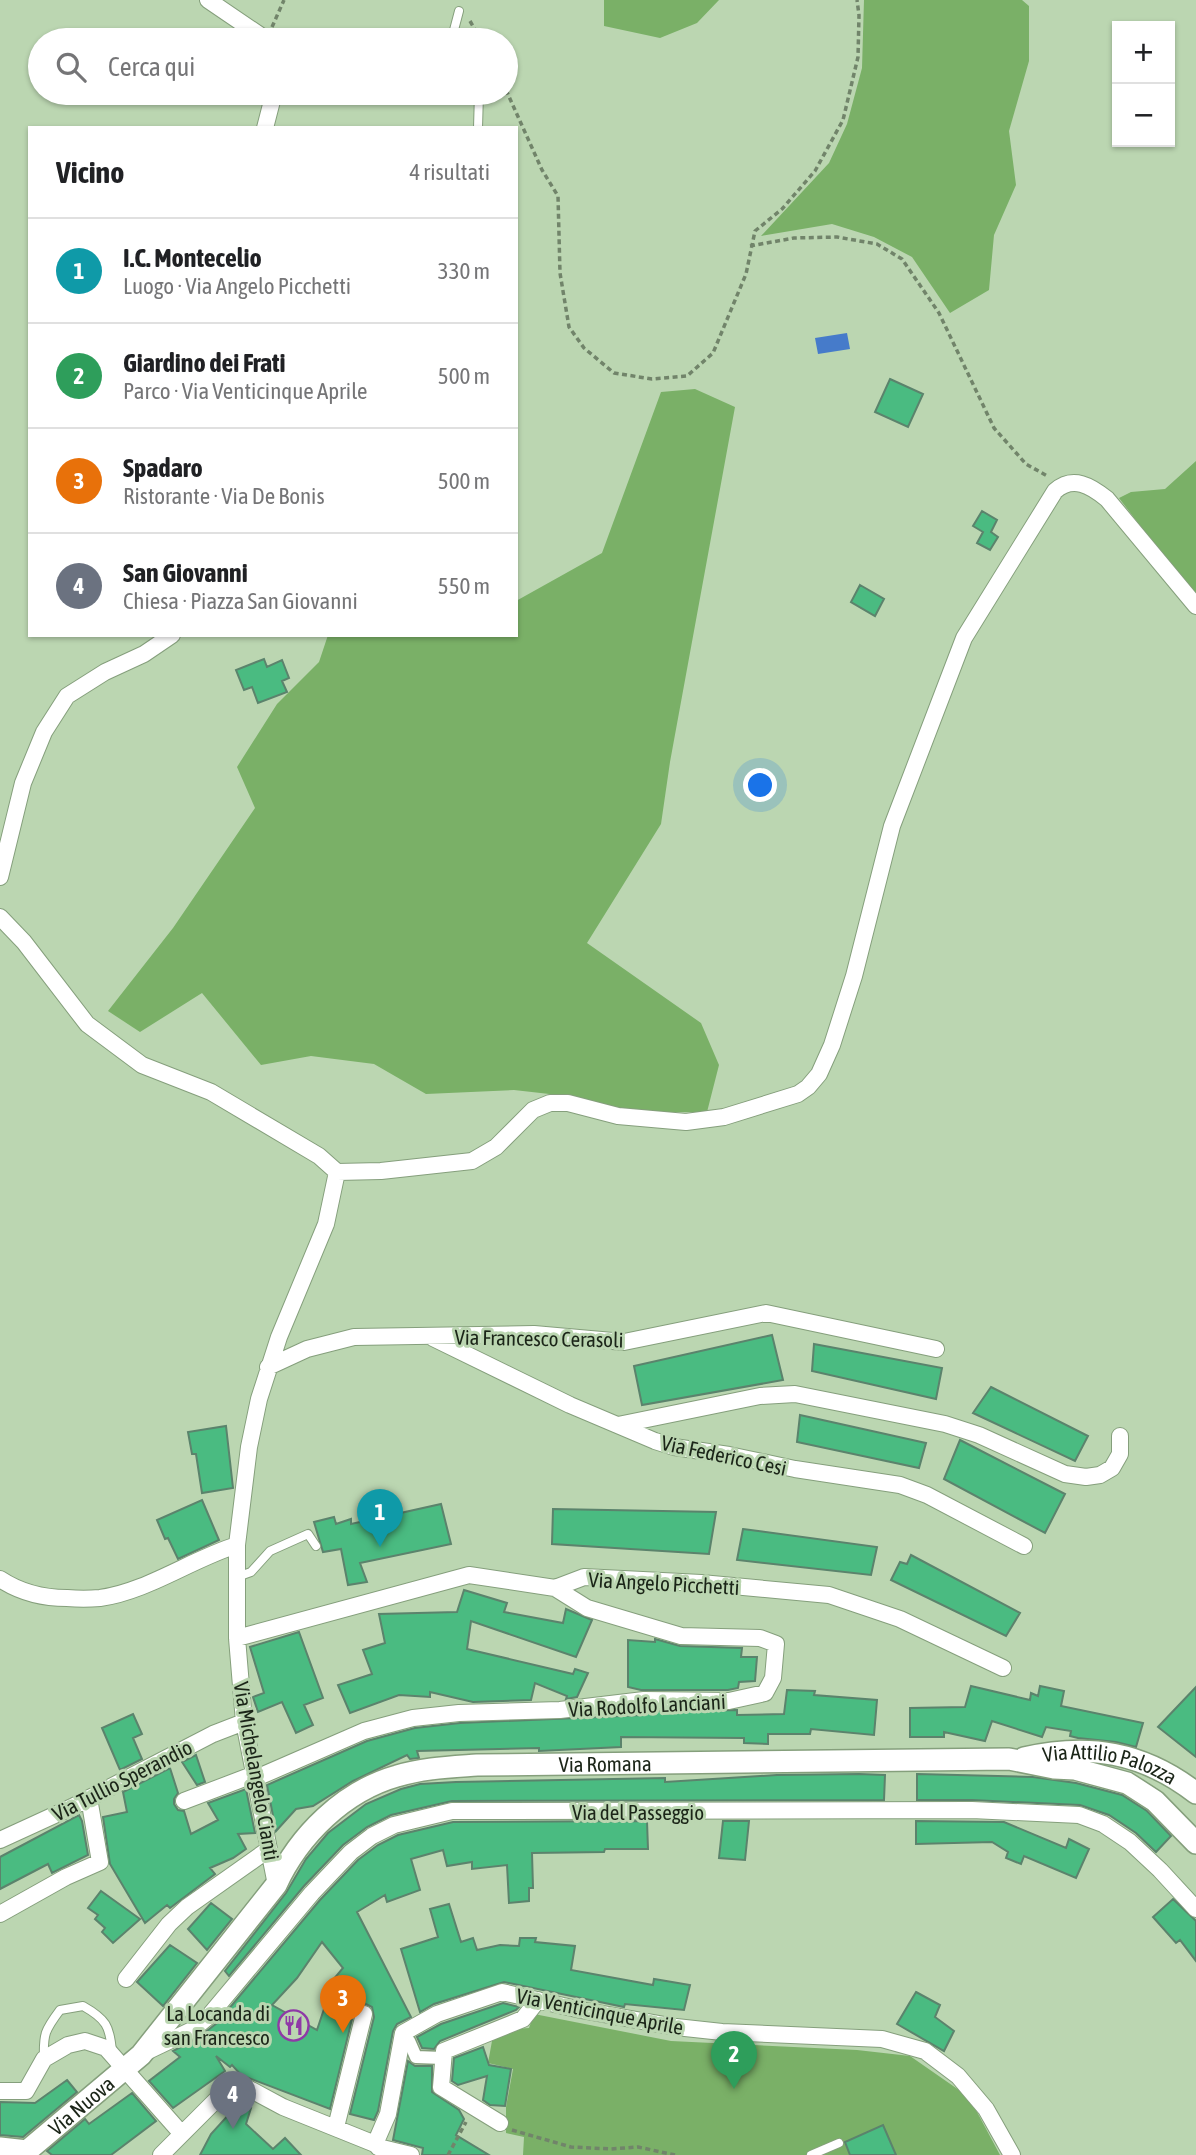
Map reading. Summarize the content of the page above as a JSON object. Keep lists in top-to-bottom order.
{
  "streets": {
    "street": [
      "Via Francesco Cerasoli",
      "Via Federico Cesi",
      "Via Angelo Picchetti",
      "Via Rodolfo Lanciani",
      "Via Romana",
      "Via Attilio Palozza",
      "Via Michelangelo Cianti",
      "Via Tullio Sperandio",
      "Via del Passeggio",
      "Via Venticinque Aprile",
      "Via Nuova"
    ]
  },
  "crossings": [
    ["Via Francesco Cerasoli", "Via Federico Cesi"],
    ["Via Francesco Cerasoli", "Via Michelangelo Cianti"],
    ["Via Angelo Picchetti", "Via Rodolfo Lanciani"],
    ["Via Angelo Picchetti", "Via Michelangelo Cianti"],
    ["Via Rodolfo Lanciani", "Via Michelangelo Cianti"],
    ["Via Romana", "Via Attilio Palozza"],
    ["Via Romana", "Via Michelangelo Cianti"],
    ["Via Romana", "Via del Passeggio"],
    ["Via Romana", "Via Nuova"],
    ["Via Michelangelo Cianti", "Via Tullio Sperandio"]
  ],
  "places": {
    "restaurant": ["La Locanda di san Francesco"]
  },
  "page": {
    "map_buttons": ["+", "−"],
    "search": "Cerca qui",
    "heading": ["Vicino", "4 risultati"],
    "list": [
      {
        "mark": "1",
        "name": "I.C. Montecelio",
        "note": "Luogo · Via Angelo Picchetti",
        "value": "330 m"
      },
      {
        "mark": "2",
        "name": "Giardino dei Frati",
        "note": "Parco · Via Venticinque Aprile",
        "value": "500 m"
      },
      {
        "mark": "3",
        "name": "Spadaro",
        "note": "Ristorante · Via De Bonis",
        "value": "500 m"
      },
      {
        "mark": "4",
        "name": "San Giovanni",
        "note": "Chiesa · Piazza San Giovanni",
        "value": "550 m"
      }
    ],
    "pins": [
      "1",
      "3",
      "2",
      "4"
    ]
  }
}
